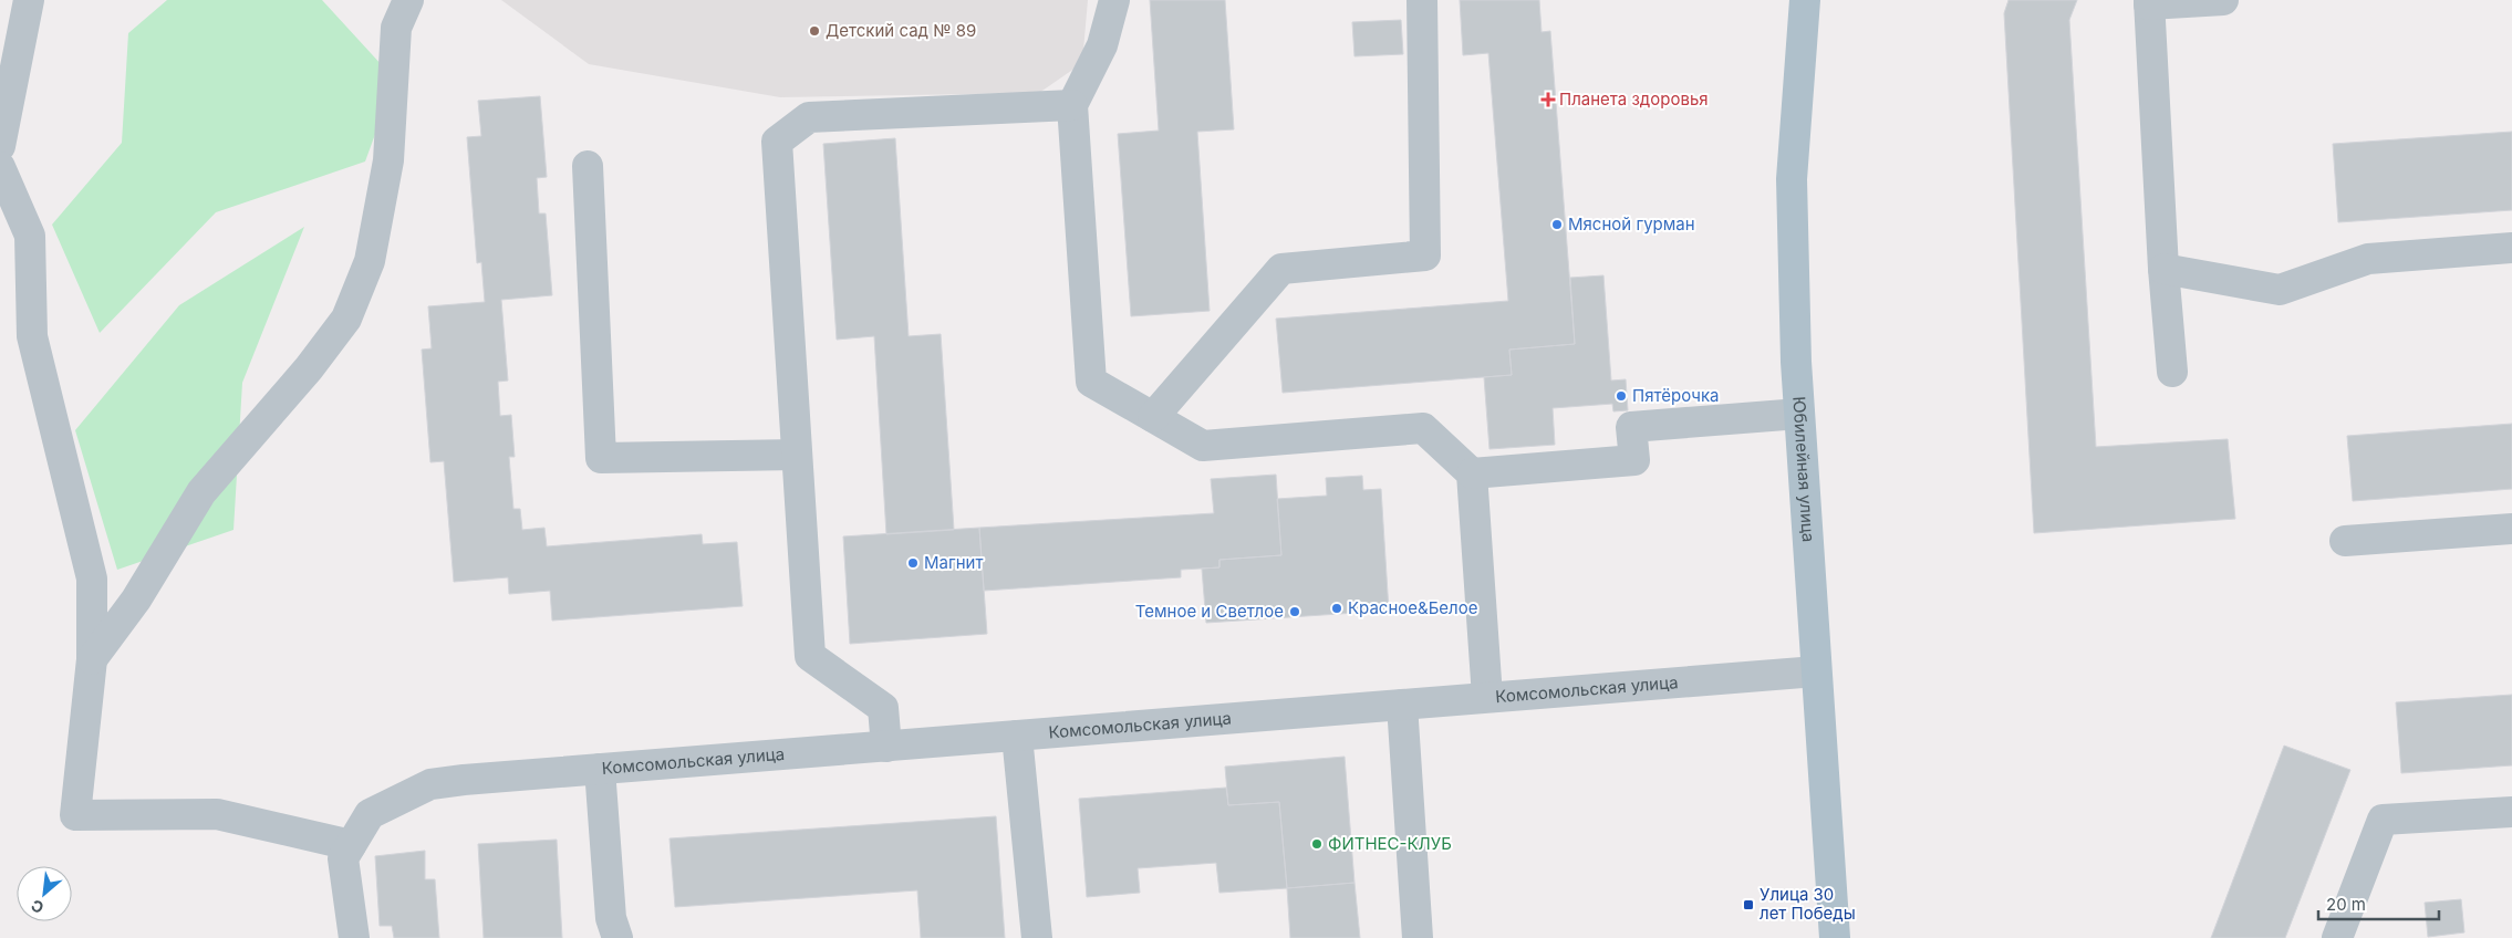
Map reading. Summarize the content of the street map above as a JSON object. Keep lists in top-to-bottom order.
{
  "streets": {
    "main road": ["Юбилейная улица"],
    "street": ["Комсомольская улица"]
  },
  "crossings": [
    ["Юбилейная улица", "Комсомольская улица"]
  ],
  "places": {
    "other": [
      "Детский сад № 89",
      "Мясной гурман",
      "Пятёрочка",
      "Магнит",
      "Красное&Белое",
      "Темное и Светлое",
      "ФИТНЕС-КЛУБ"
    ],
    "health": ["Планета здоровья"],
    "transit": ["Улица 30 лет Победы"]
  },
  "scale_bar": "20 m",
  "north": "bottom left"
}
